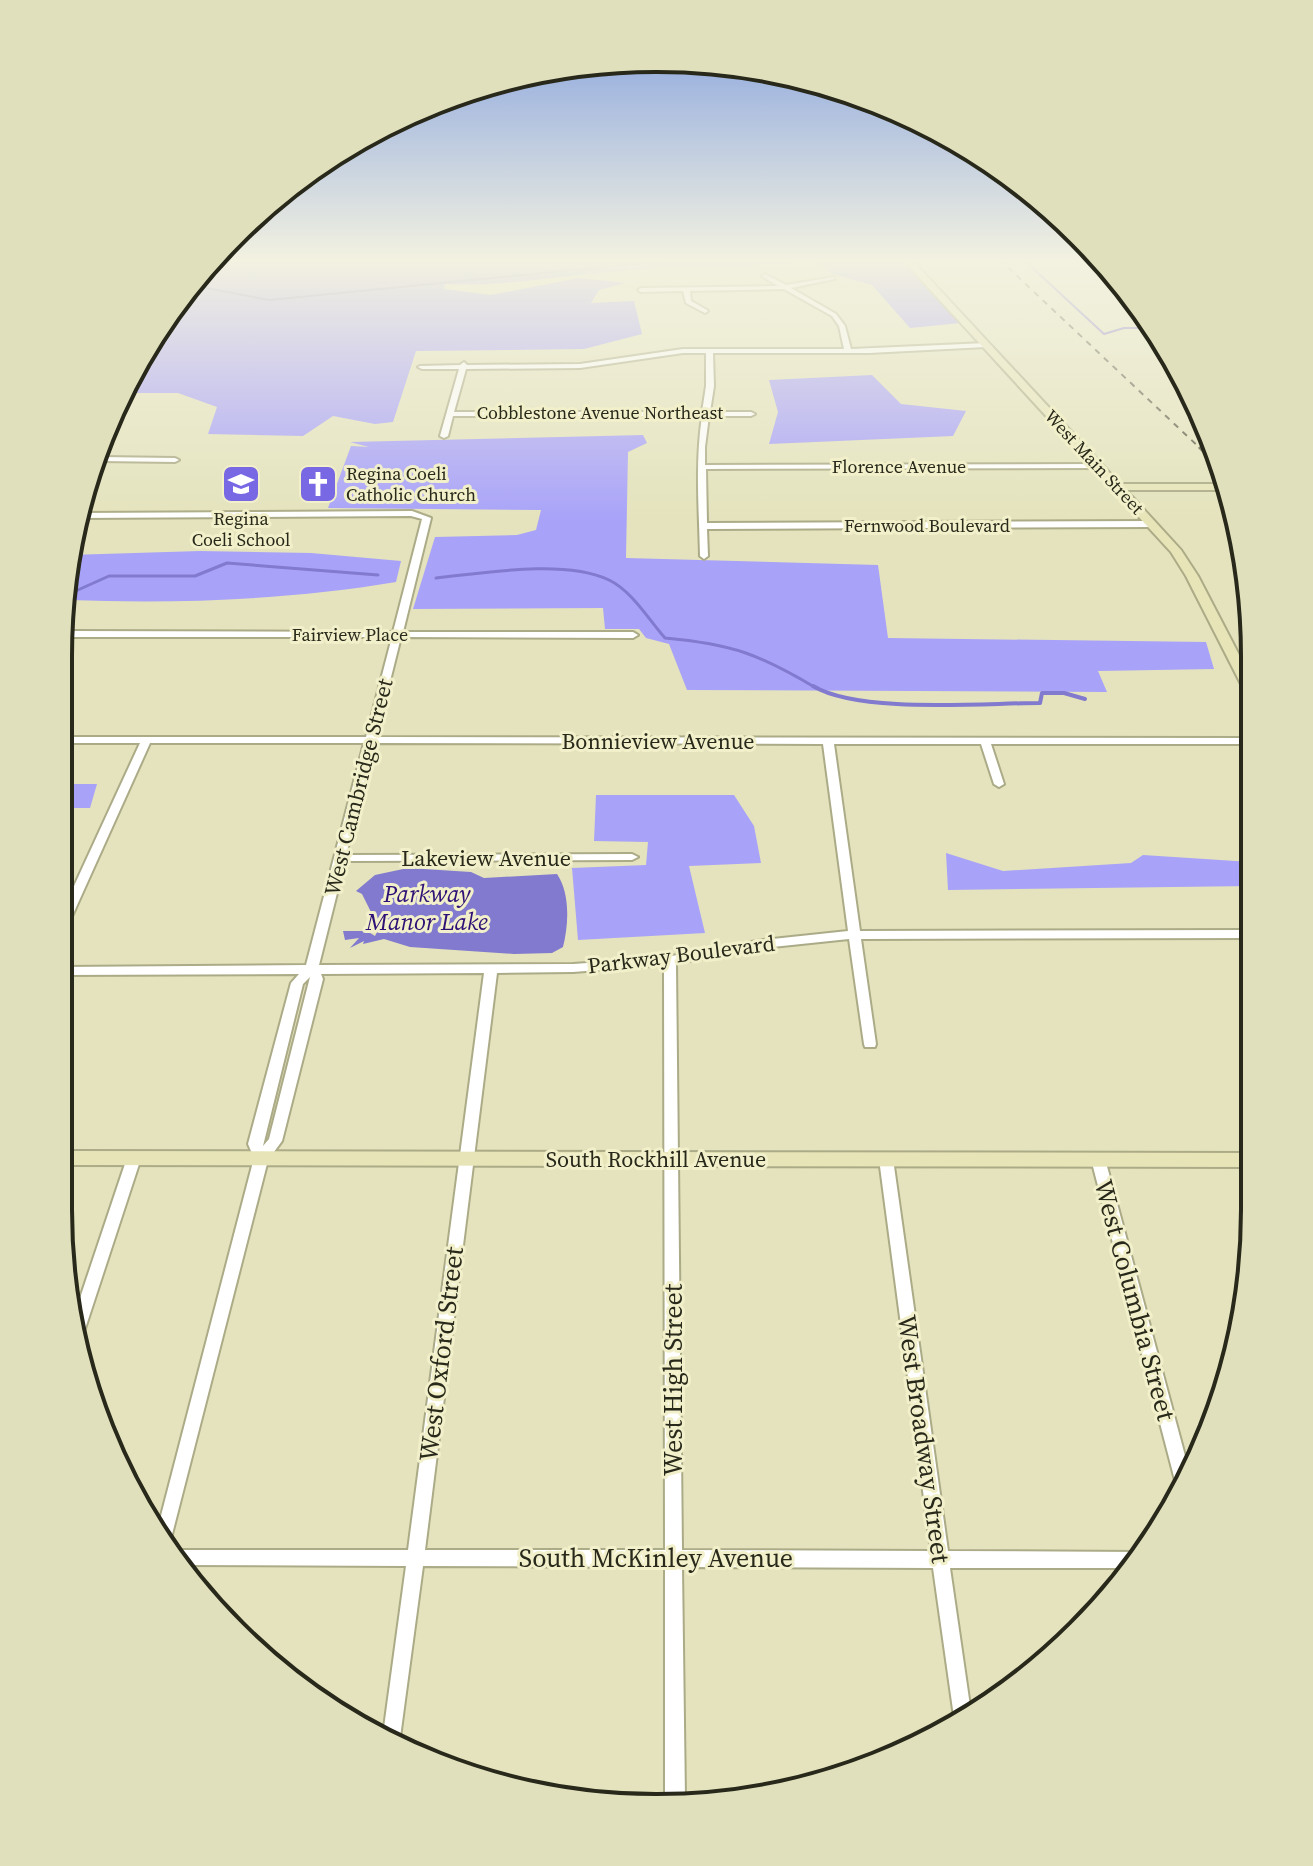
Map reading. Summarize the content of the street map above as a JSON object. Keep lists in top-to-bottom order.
{
  "streets": {
    "street": [
      "Cobblestone Avenue Northeast",
      "West Main Street",
      "Florence Avenue",
      "Fernwood Boulevard",
      "Fairview Place",
      "Bonnieview Avenue",
      "West Cambridge Street",
      "Lakeview Avenue",
      "Parkway Boulevard",
      "South Rockhill Avenue",
      "West Columbia Street",
      "West Oxford Street",
      "West High Street",
      "West Broadway Street",
      "South McKinley Avenue"
    ]
  },
  "crossings": [
    ["West Main Street", "Florence Avenue"],
    ["West Main Street", "Fernwood Boulevard"],
    ["Fairview Place", "West Cambridge Street"],
    ["Bonnieview Avenue", "West Cambridge Street"],
    ["West Cambridge Street", "Lakeview Avenue"],
    ["West Cambridge Street", "Parkway Boulevard"],
    ["West Cambridge Street", "South Rockhill Avenue"],
    ["Parkway Boulevard", "West Oxford Street"],
    ["Parkway Boulevard", "West High Street"],
    ["South Rockhill Avenue", "West Columbia Street"],
    ["South Rockhill Avenue", "West Oxford Street"],
    ["South Rockhill Avenue", "West High Street"],
    ["South Rockhill Avenue", "West Broadway Street"],
    ["West Oxford Street", "South McKinley Avenue"],
    ["West High Street", "South McKinley Avenue"],
    ["West Broadway Street", "South McKinley Avenue"]
  ],
  "water": ["Parkway Manor Lake"],
  "places": {
    "school or university": ["Regina Coeli School"],
    "church": ["Regina Coeli Catholic Church"]
  }
}
